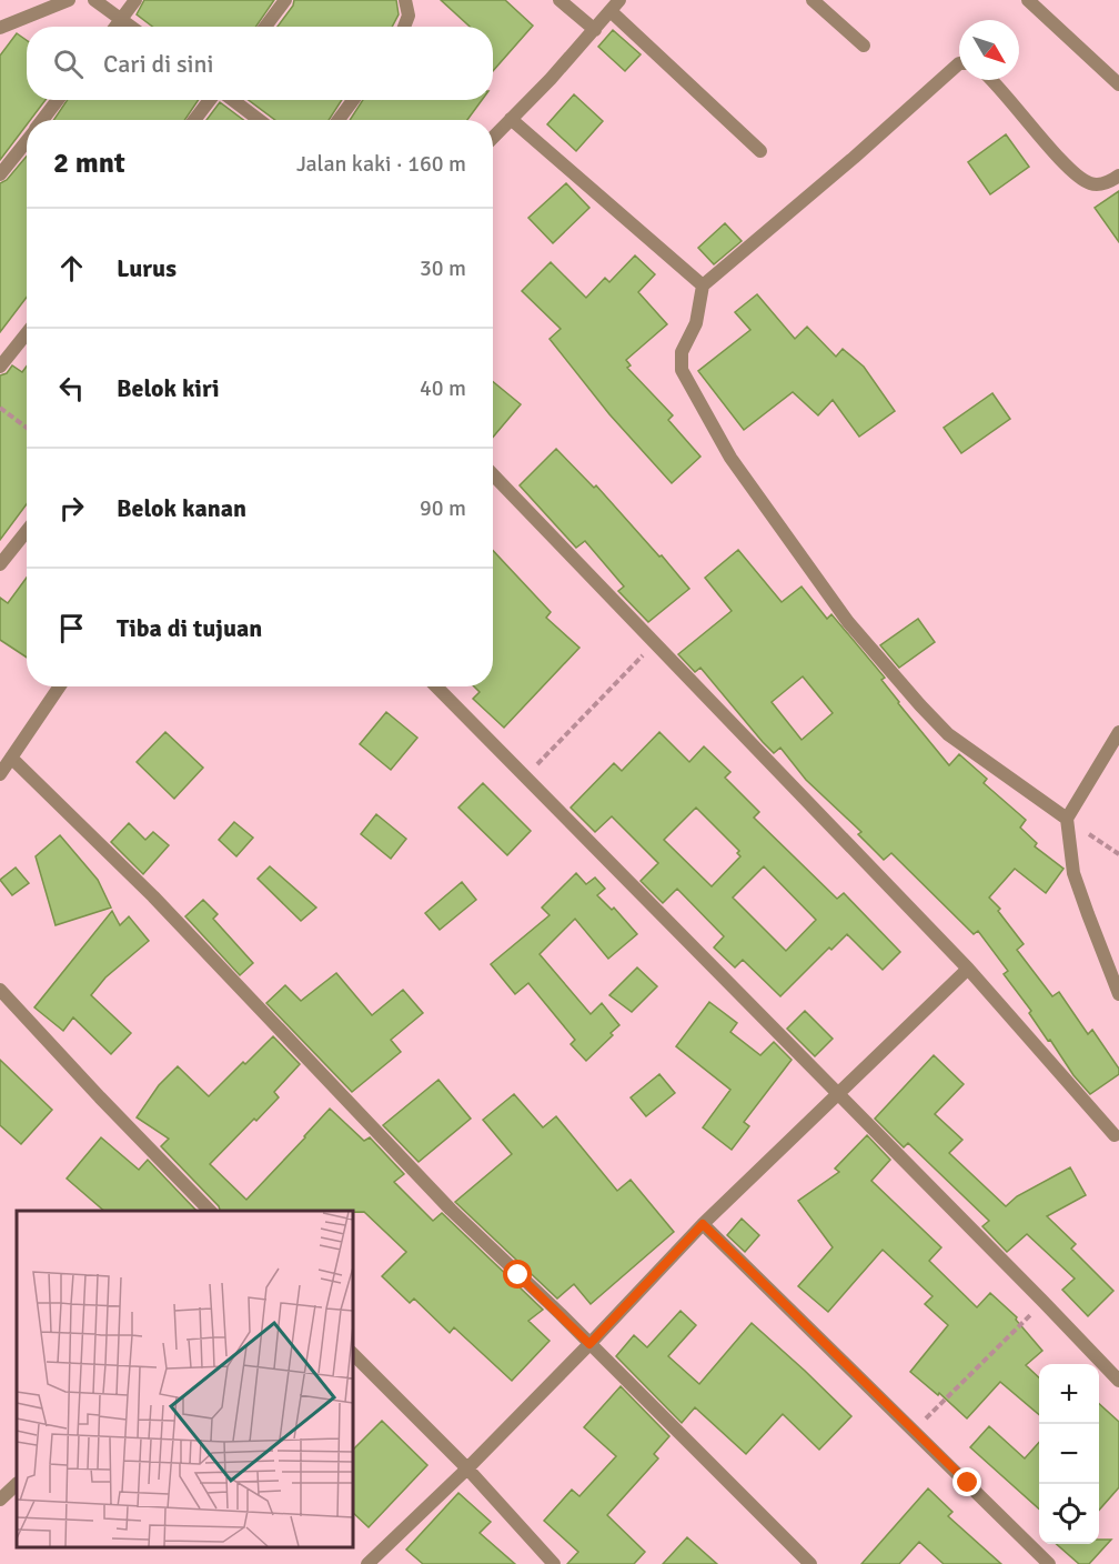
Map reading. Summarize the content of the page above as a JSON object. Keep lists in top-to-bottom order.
{
  "north": "bottom right",
  "page": {
    "search": "Cari di sini",
    "heading": ["2 mnt", "Jalan kaki · 160 m"],
    "list": [
      ["Lurus", "30 m"],
      ["Belok kiri", "40 m"],
      ["Belok kanan", "90 m"],
      "Tiba di tujuan"
    ],
    "map_buttons": ["+", "−"]
  }
}
